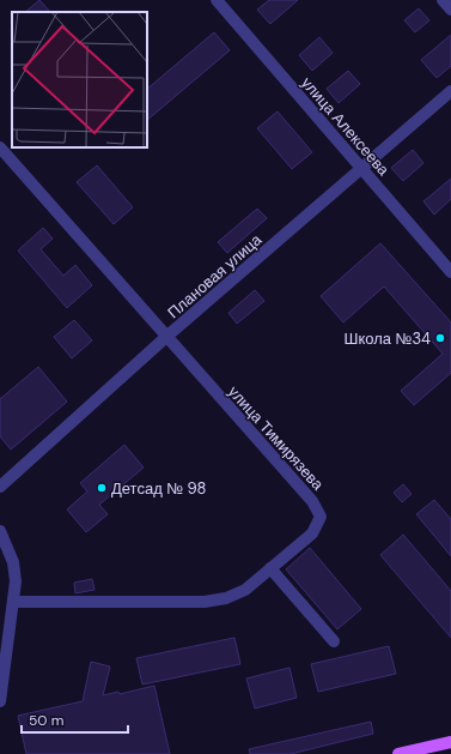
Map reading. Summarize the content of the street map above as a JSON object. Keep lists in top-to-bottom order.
{
  "streets": {
    "street": ["улица Алексеева", "Плановая улица", "улица Тимирязева"]
  },
  "crossings": [
    ["улица Алексеева", "Плановая улица"],
    ["Плановая улица", "улица Тимирязева"]
  ],
  "places": ["Школа №34", "Детсад № 98"],
  "scale_bar": "50 m"
}
